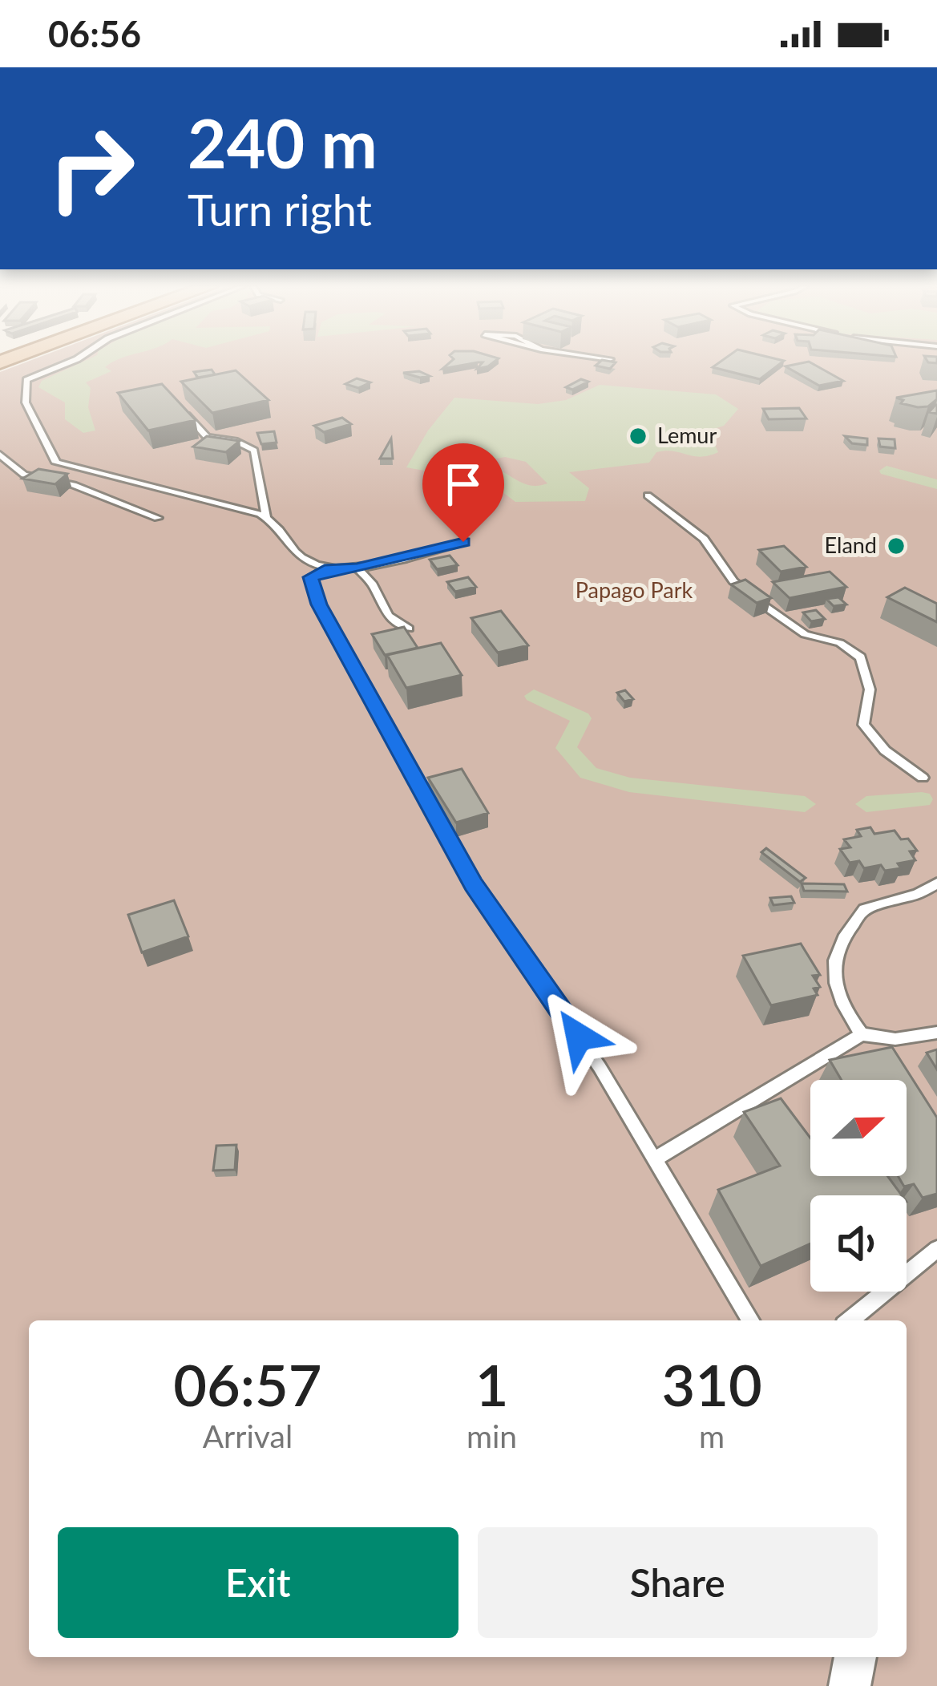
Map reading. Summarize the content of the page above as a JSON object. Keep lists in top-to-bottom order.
{
  "parks": ["Papago Park"],
  "places": ["Lemur", "Eland"],
  "north": "right",
  "page": {
    "status": "06:56",
    "turn": ["240 m", "Turn right"],
    "eta": [
      "06:57",
      "Arrival",
      "1",
      "min",
      "310",
      "m"
    ],
    "buttons": ["Exit", "Share"]
  }
}
